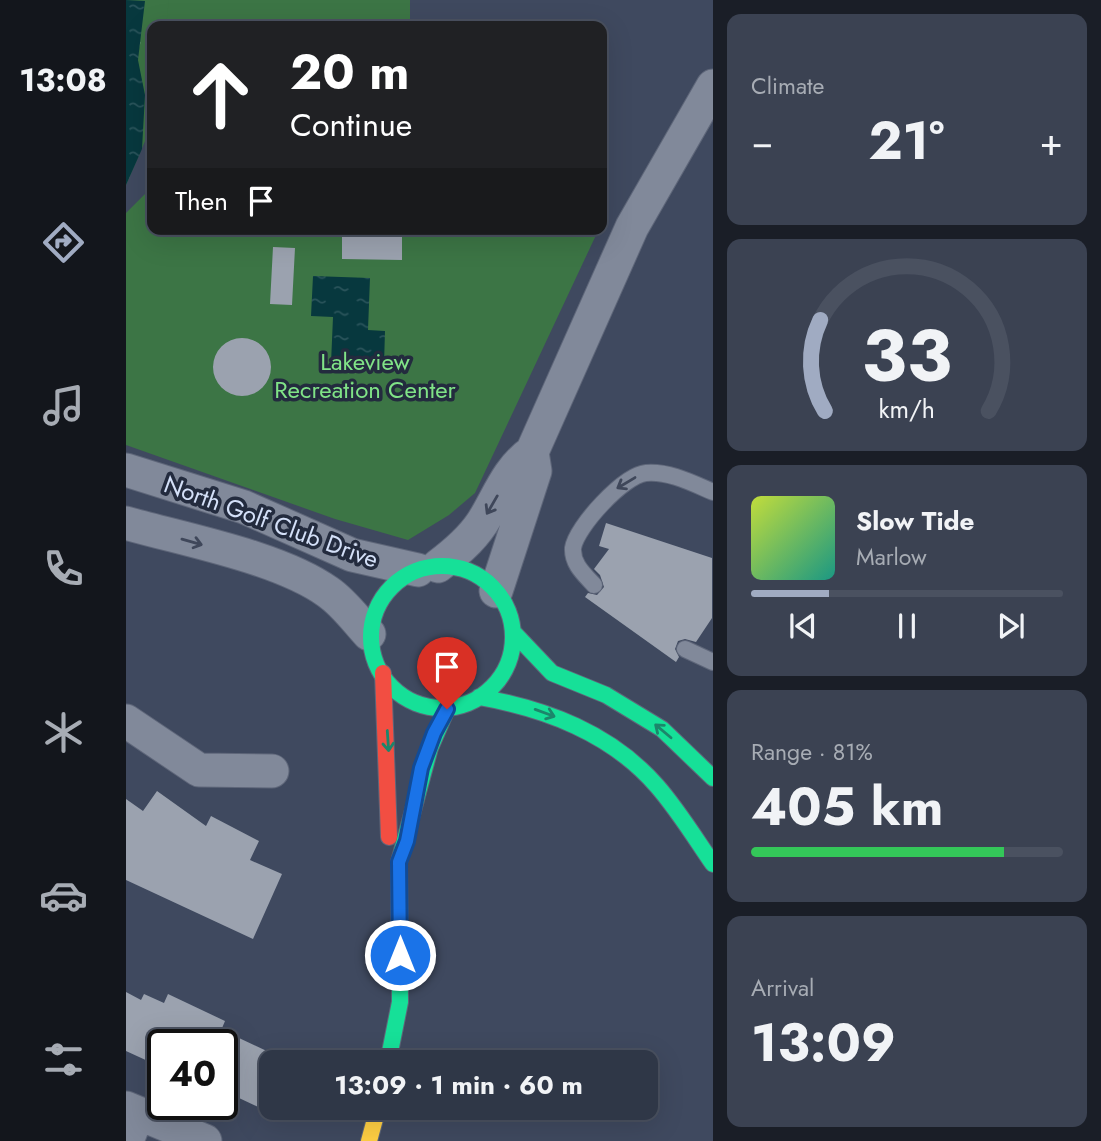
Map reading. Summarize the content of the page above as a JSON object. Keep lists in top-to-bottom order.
{
  "streets": {
    "street": ["North Golf Club Drive"]
  },
  "parks": ["Lakeview Recreation Center"],
  "page": {
    "tabs": "13:08",
    "tile": [
      "Climate",
      ["Range · 81%", "405 km"],
      ["Arrival", "13:09"]
    ],
    "turn": ["20 m", "Continue"],
    "heat": ["−", "21°", "+"],
    "then": "Then",
    "song": ["Slow Tide", "Marlow"],
    "limit": "40",
    "trip": "13:09 · 1 min · 60 m",
    "gauge": ["33", "km/h"]
  }
}
